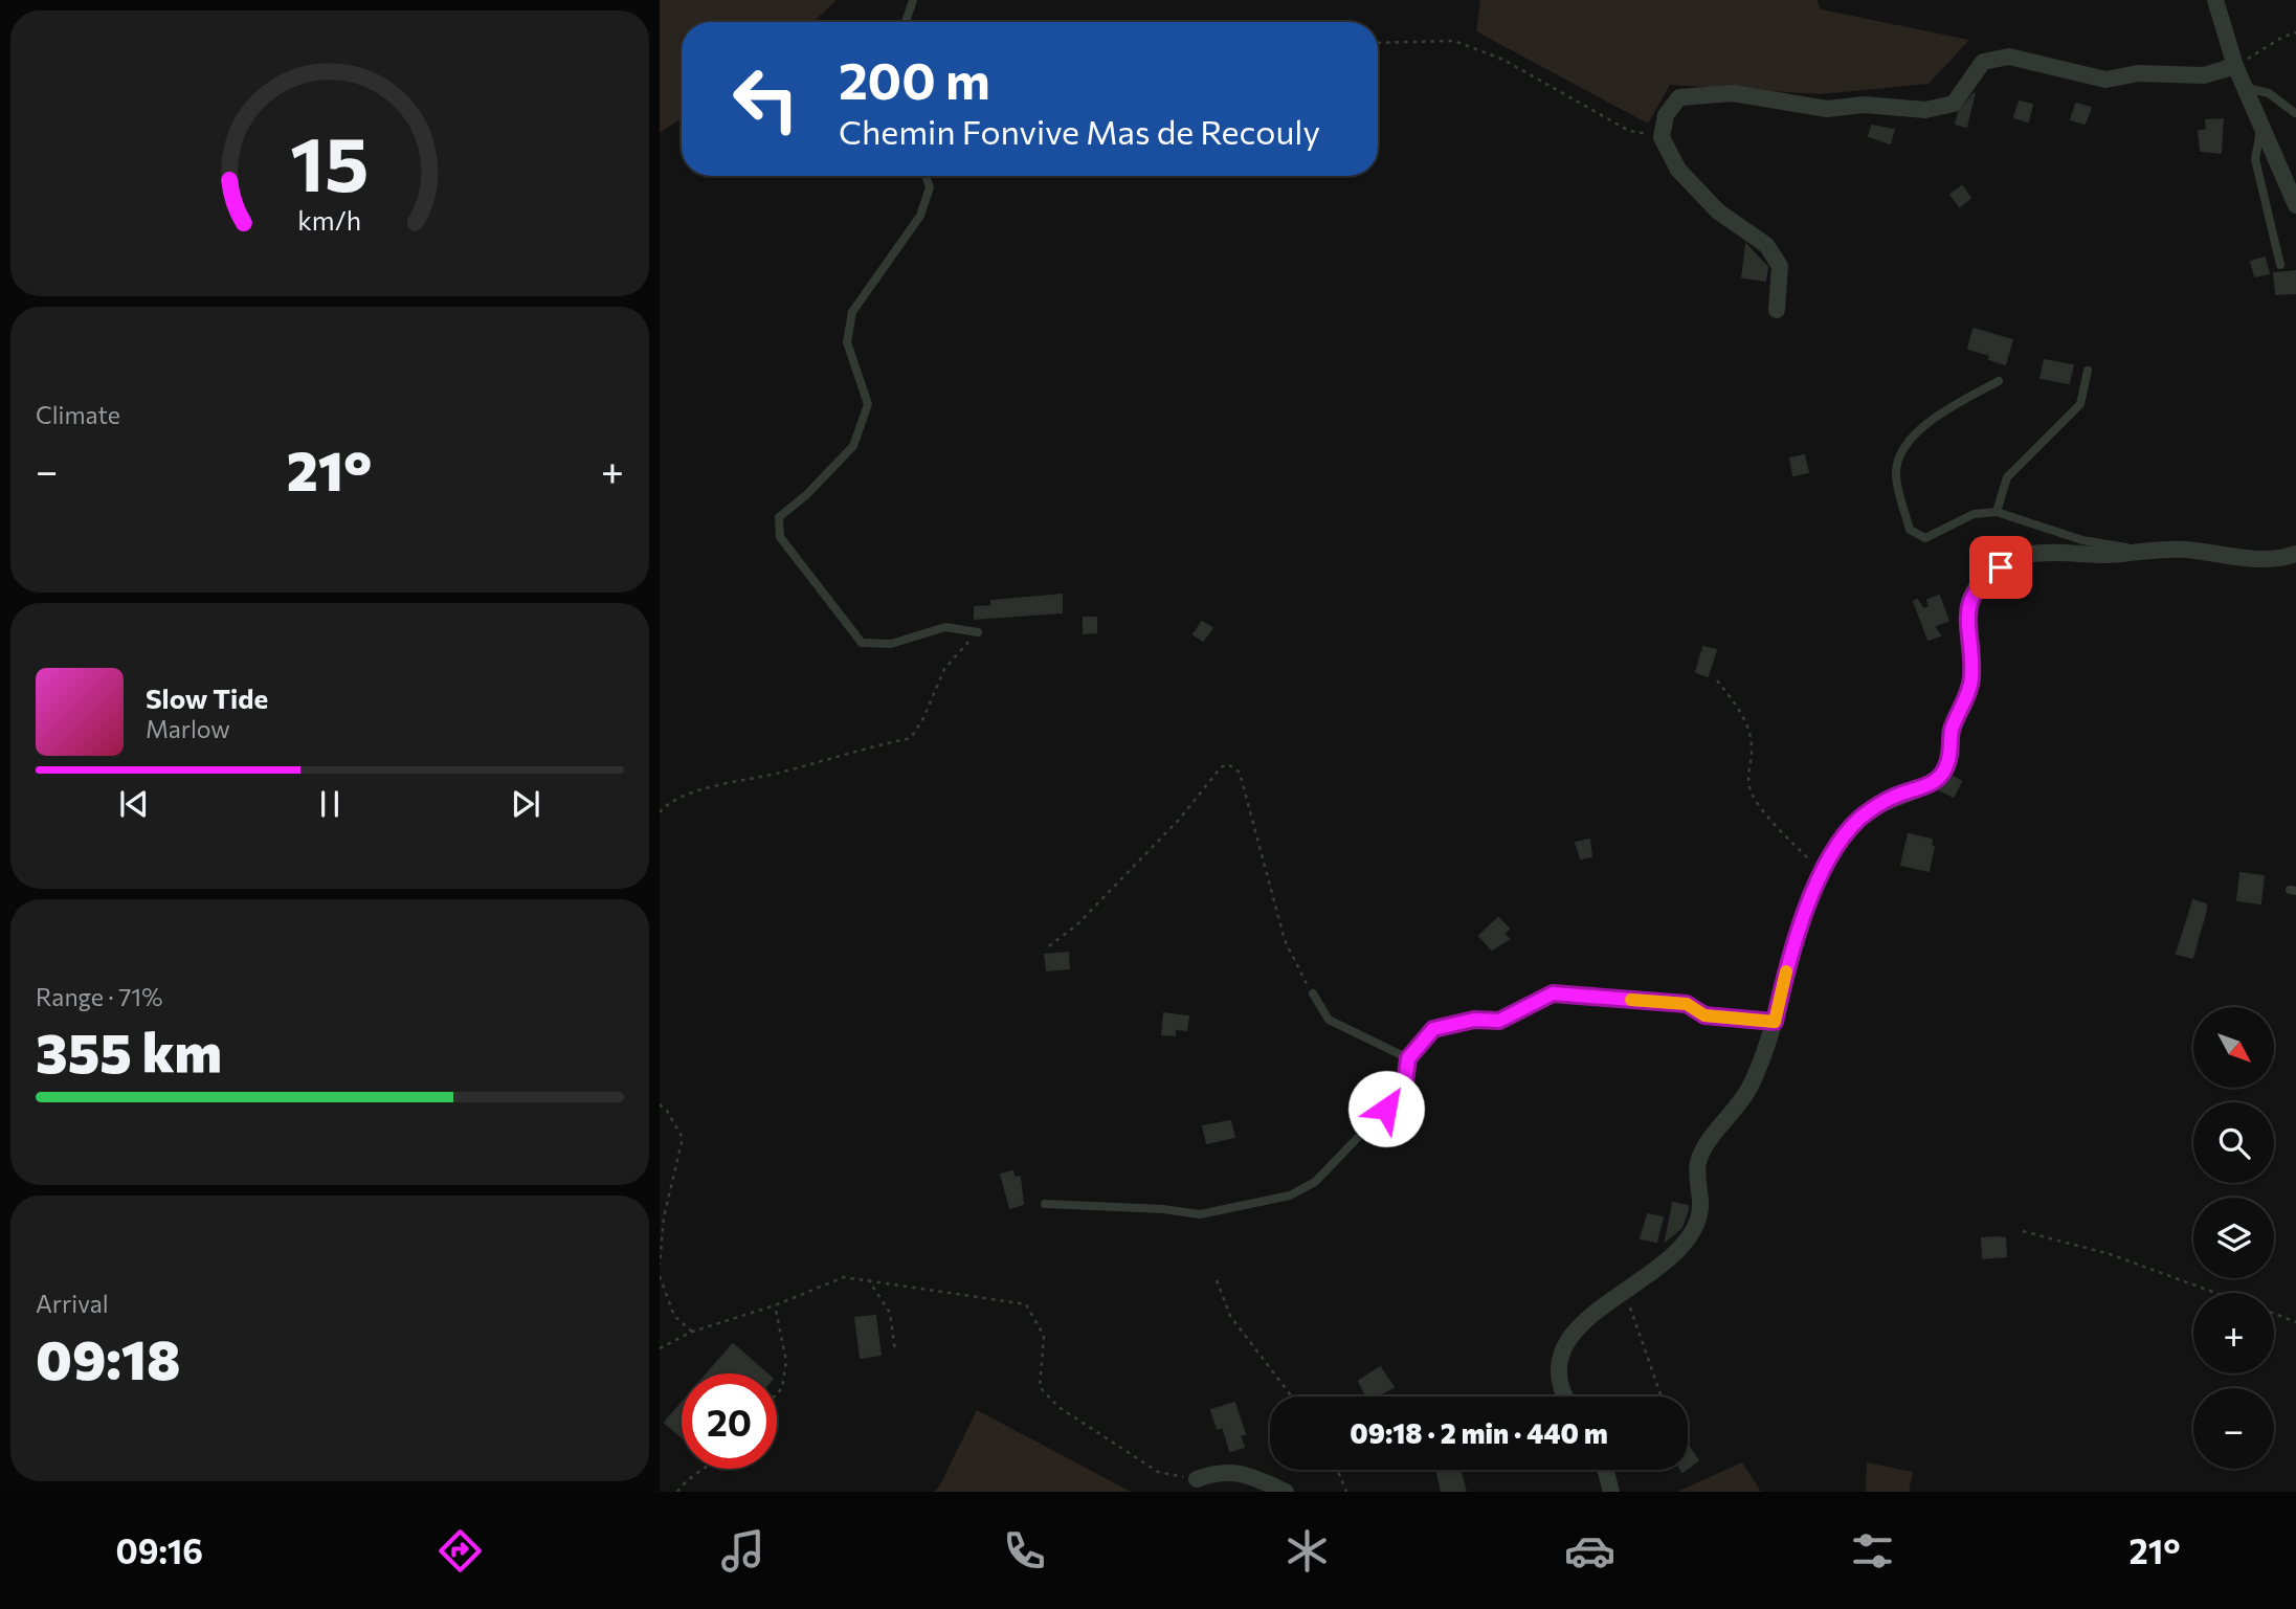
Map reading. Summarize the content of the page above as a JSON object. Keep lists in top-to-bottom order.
{
  "north": "bottom right",
  "page": {
    "turn": ["200 m", "Chemin Fonvive Mas de Recouly"],
    "tile": [
      "Climate",
      ["Range · 71%", "355 km"],
      ["Arrival", "09:18"]
    ],
    "heat": ["−", "21°", "+"],
    "song": ["Slow Tide", "Marlow"],
    "map_buttons": ["+", "−"],
    "limit": "20",
    "trip": "09:18 · 2 min · 440 m",
    "tabs": ["09:16", "21°"],
    "gauge": ["15", "km/h"]
  }
}
